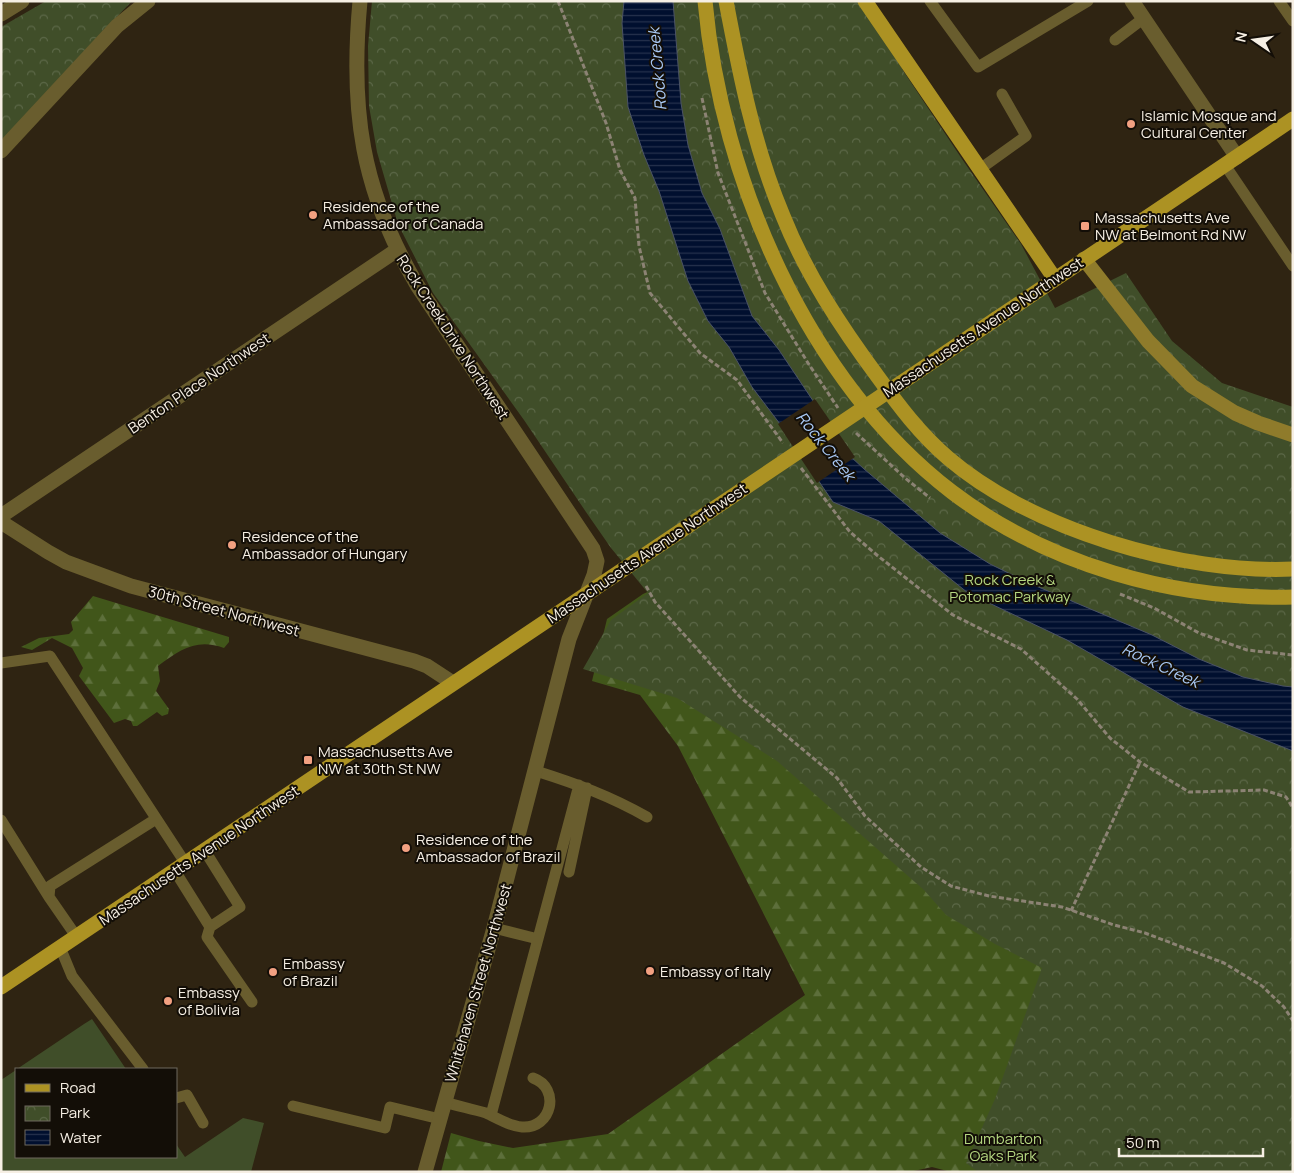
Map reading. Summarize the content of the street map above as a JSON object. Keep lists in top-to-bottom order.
{
  "streets": {
    "main road": ["Massachusetts Avenue Northwest"],
    "street": [
      "Rock Creek Drive Northwest",
      "Benton Place Northwest",
      "30th Street Northwest",
      "Whitehaven Street Northwest"
    ]
  },
  "crossings": [
    ["Massachusetts Avenue Northwest", "Rock Creek Drive Northwest"],
    ["Massachusetts Avenue Northwest", "30th Street Northwest"],
    ["Massachusetts Avenue Northwest", "Whitehaven Street Northwest"],
    ["Rock Creek Drive Northwest", "Benton Place Northwest"],
    ["Rock Creek Drive Northwest", "Whitehaven Street Northwest"]
  ],
  "water": ["Rock Creek"],
  "parks": ["Rock Creek & Potomac Parkway", "Dumbarton Oaks Park"],
  "places": {
    "other": [
      "Islamic Mosque and Cultural Center",
      "Residence of the Ambassador of Canada",
      "Residence of the Ambassador of Hungary",
      "Residence of the Ambassador of Brazil",
      "Embassy of Italy",
      "Embassy of Brazil",
      "Embassy of Bolivia"
    ],
    "transit": ["Massachusetts Ave NW at Belmont Rd NW", "Massachusetts Ave NW at 30th St NW"]
  },
  "legend": ["Road", "Park", "Water"],
  "scale_bar": "50 m",
  "north": "left"
}
